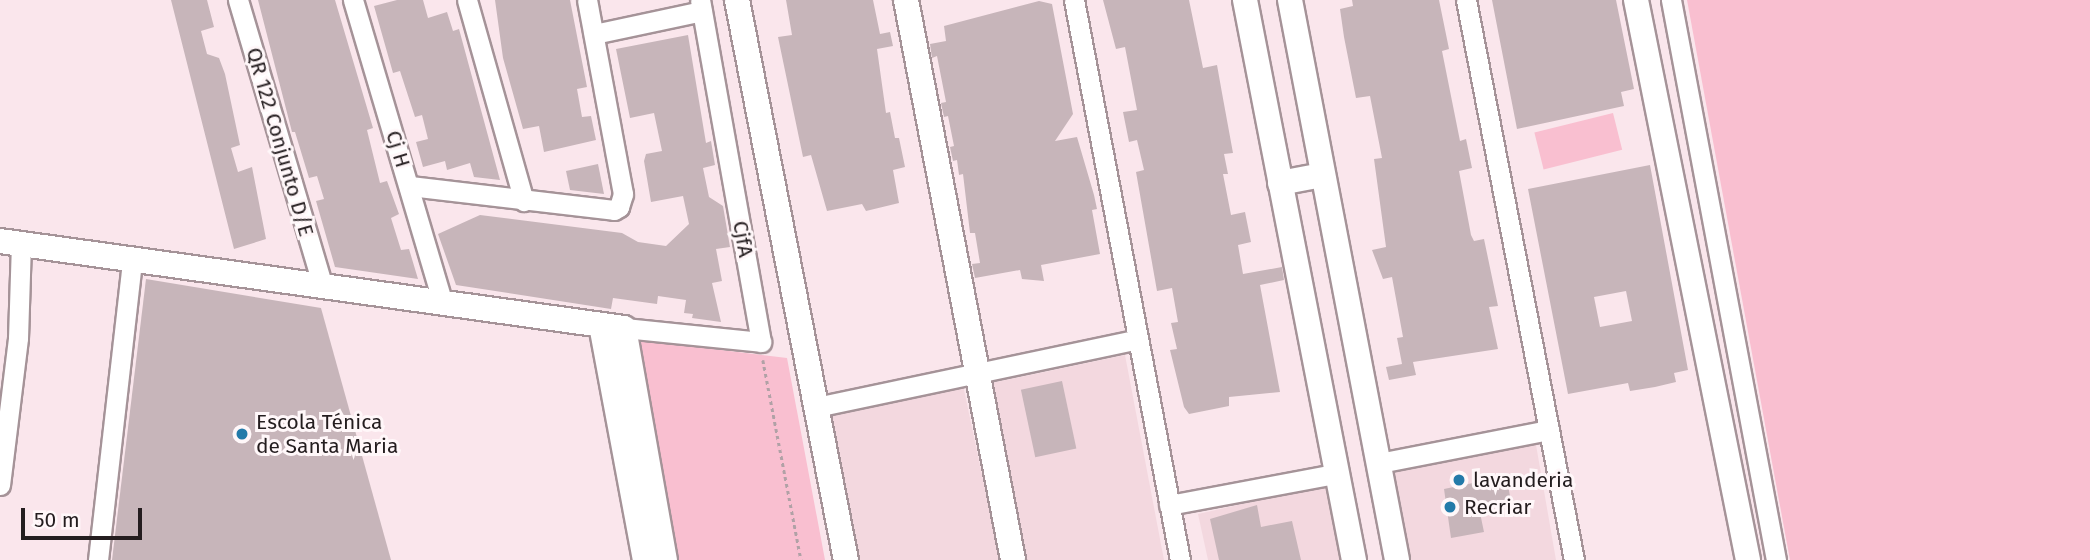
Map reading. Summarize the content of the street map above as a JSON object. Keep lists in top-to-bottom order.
{
  "streets": {
    "street": ["QR 122 Conjunto D/E", "Cj H", "CjfA"]
  },
  "places": ["Escola Ténica de Santa Maria", "lavanderia", "Recriar"],
  "scale_bar": "50 m"
}
